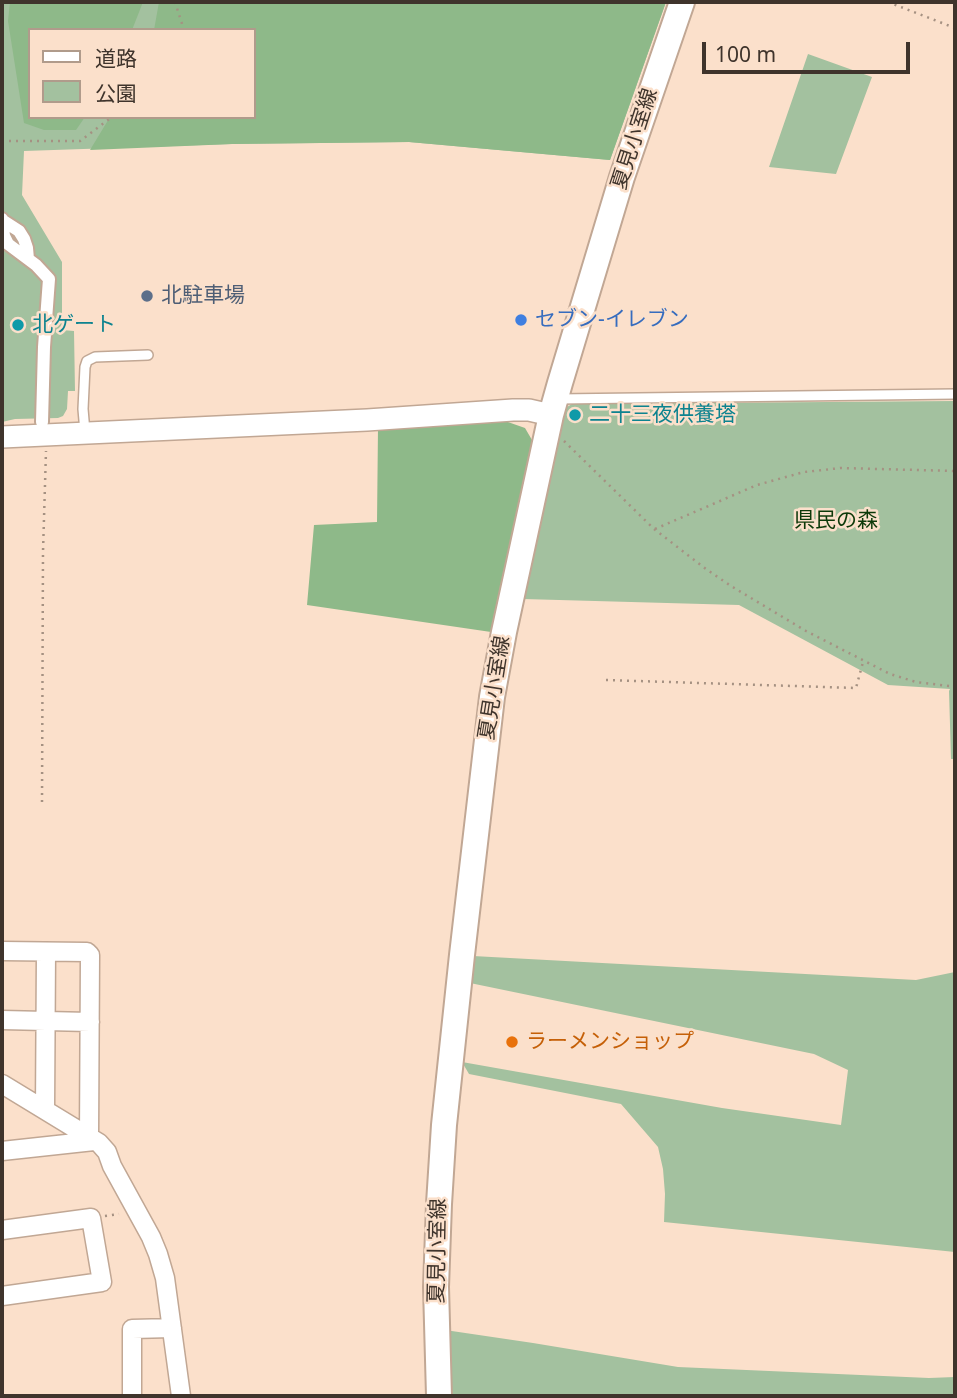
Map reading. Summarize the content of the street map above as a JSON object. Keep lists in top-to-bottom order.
{
  "streets": {
    "main road": ["夏見小室線"]
  },
  "parks": ["県民の森"],
  "places": [
    "北駐車場",
    "セブン-イレブン",
    "北ゲート",
    "二十三夜供養塔",
    "ラーメンショップ"
  ],
  "legend": ["道路", "公園"],
  "scale_bar": "100 m"
}
